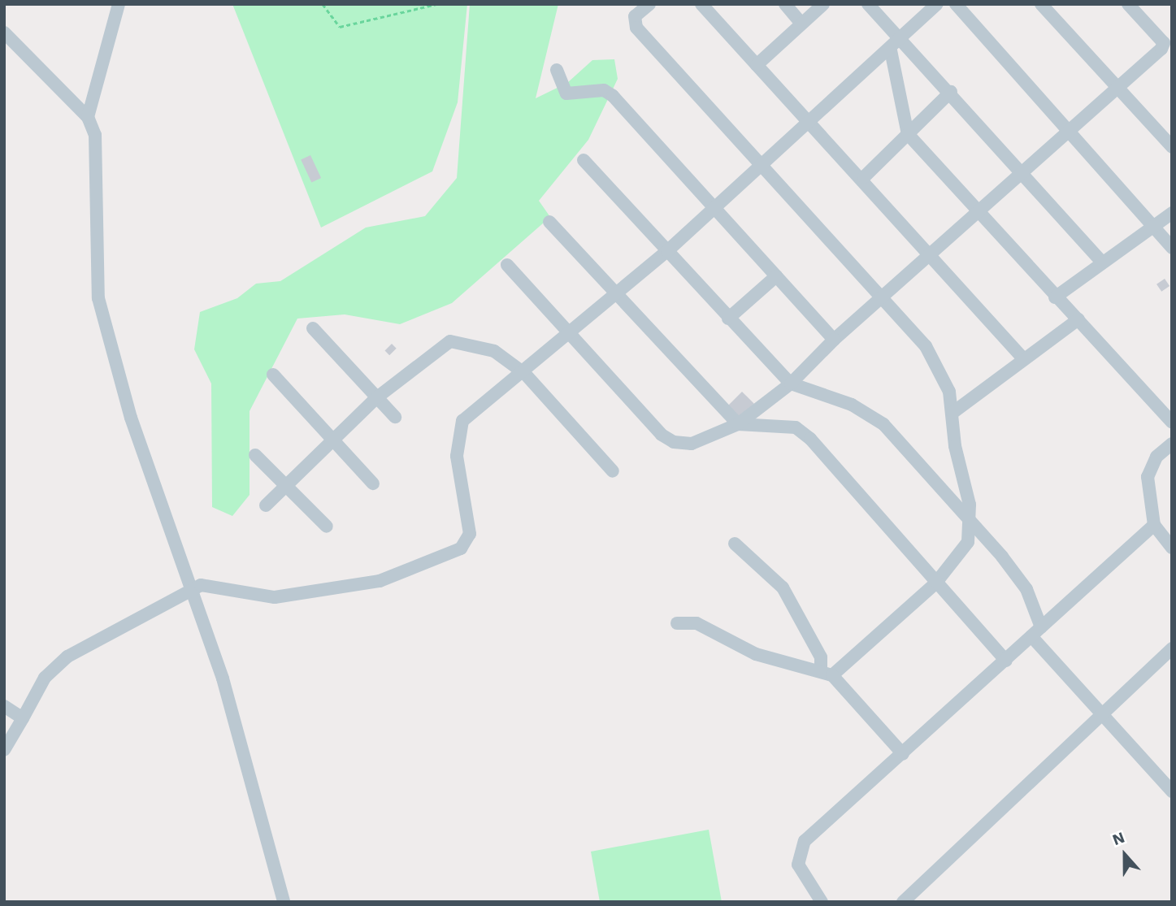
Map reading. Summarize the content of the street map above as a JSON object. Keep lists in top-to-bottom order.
{
  "north": "top"
}
